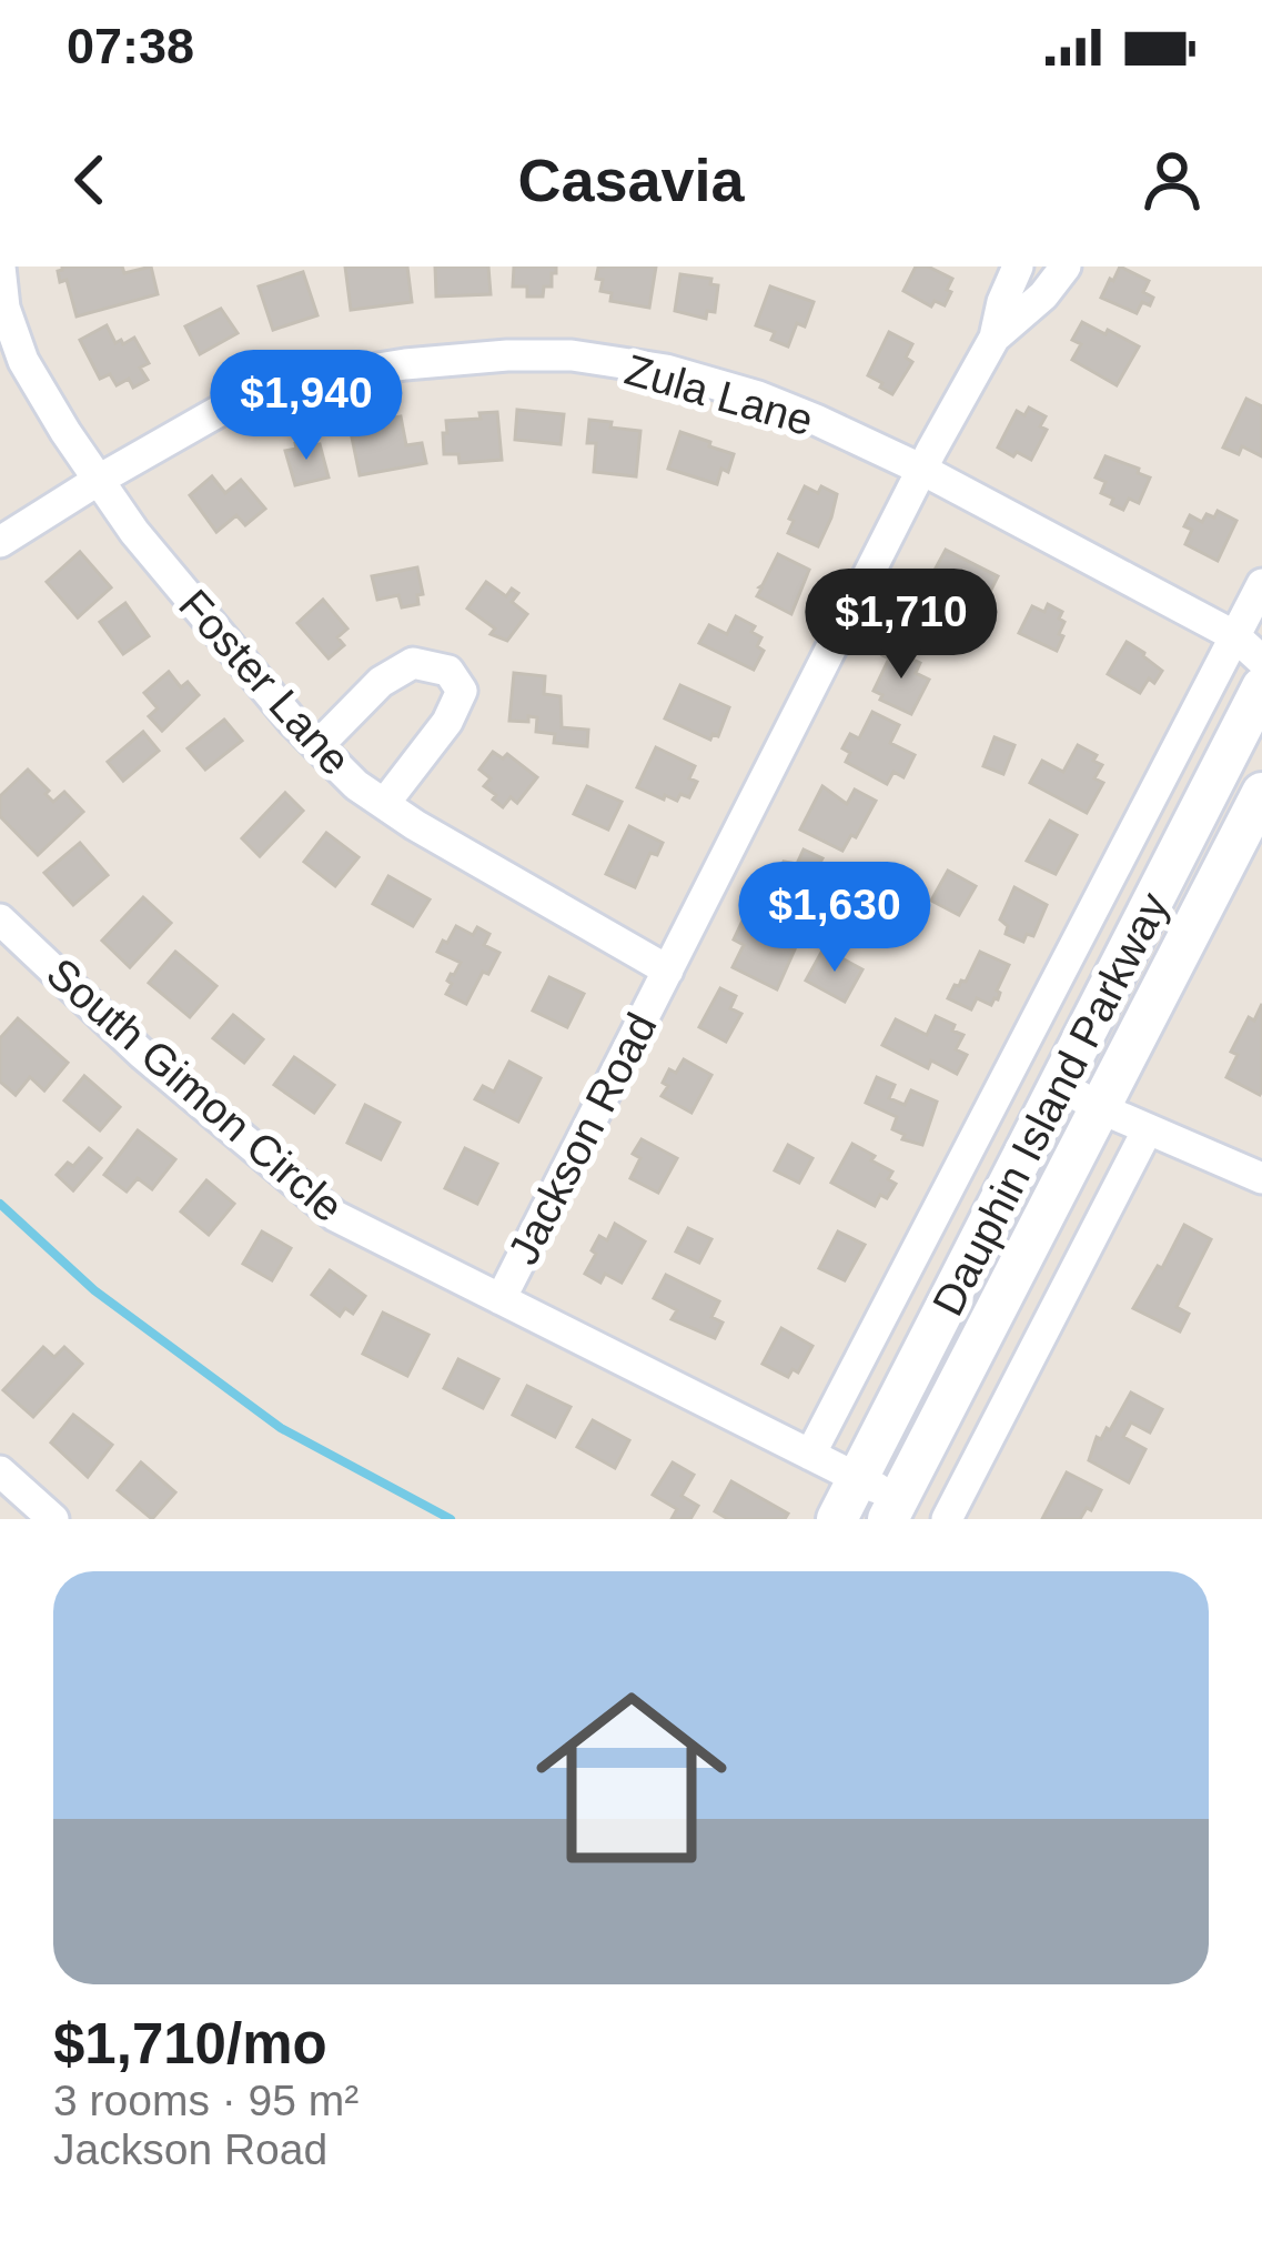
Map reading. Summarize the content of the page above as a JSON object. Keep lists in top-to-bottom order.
{
  "streets": {
    "main road": ["Dauphin Island Parkway"],
    "street": [
      "Zula Lane",
      "Foster Lane",
      "South Gimon Circle",
      "Jackson Road"
    ]
  },
  "crossings": [
    ["Zula Lane", "Foster Lane"],
    ["Zula Lane", "Jackson Road"],
    ["Foster Lane", "Jackson Road"],
    ["South Gimon Circle", "Dauphin Island Parkway"],
    ["South Gimon Circle", "Jackson Road"]
  ],
  "page": {
    "status": "07:38",
    "header": "Casavia",
    "price": ["$1,940", "$1,710", "$1,630"],
    "list": [
      {
        "name": "$1,710/mo",
        "note": "3 rooms · 95 m² · Jackson Road"
      }
    ]
  }
}
